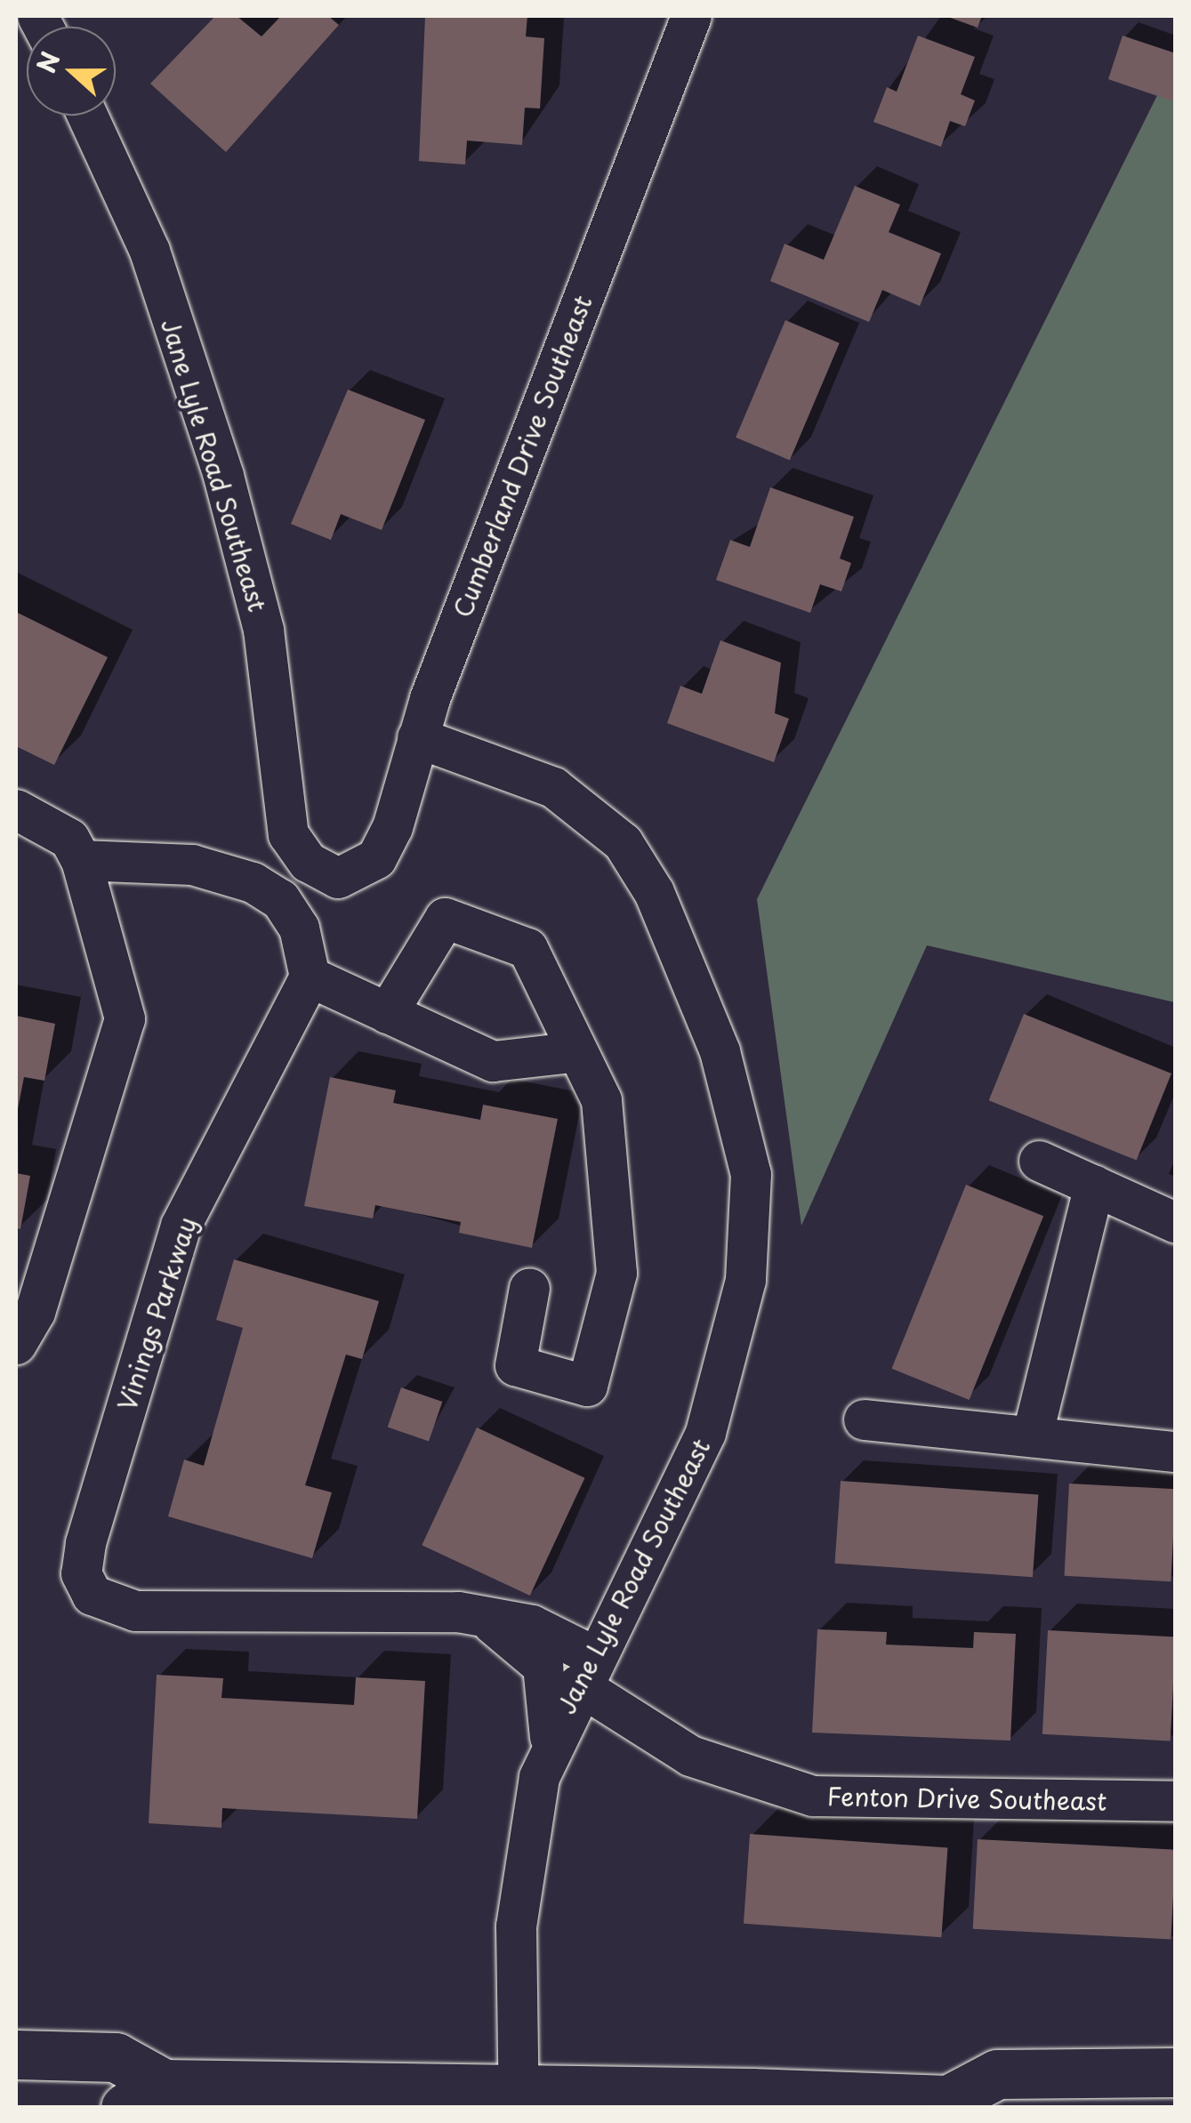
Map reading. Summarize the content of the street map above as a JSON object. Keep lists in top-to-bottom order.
{
  "streets": {
    "street": [
      "Cumberland Drive Southeast",
      "Jane Lyle Road Southeast",
      "Vinings Parkway",
      "Fenton Drive Southeast"
    ]
  },
  "crossings": [
    ["Cumberland Drive Southeast", "Jane Lyle Road Southeast"],
    ["Jane Lyle Road Southeast", "Vinings Parkway"],
    ["Jane Lyle Road Southeast", "Fenton Drive Southeast"],
    ["Vinings Parkway", "Fenton Drive Southeast"]
  ],
  "north": "left"
}
